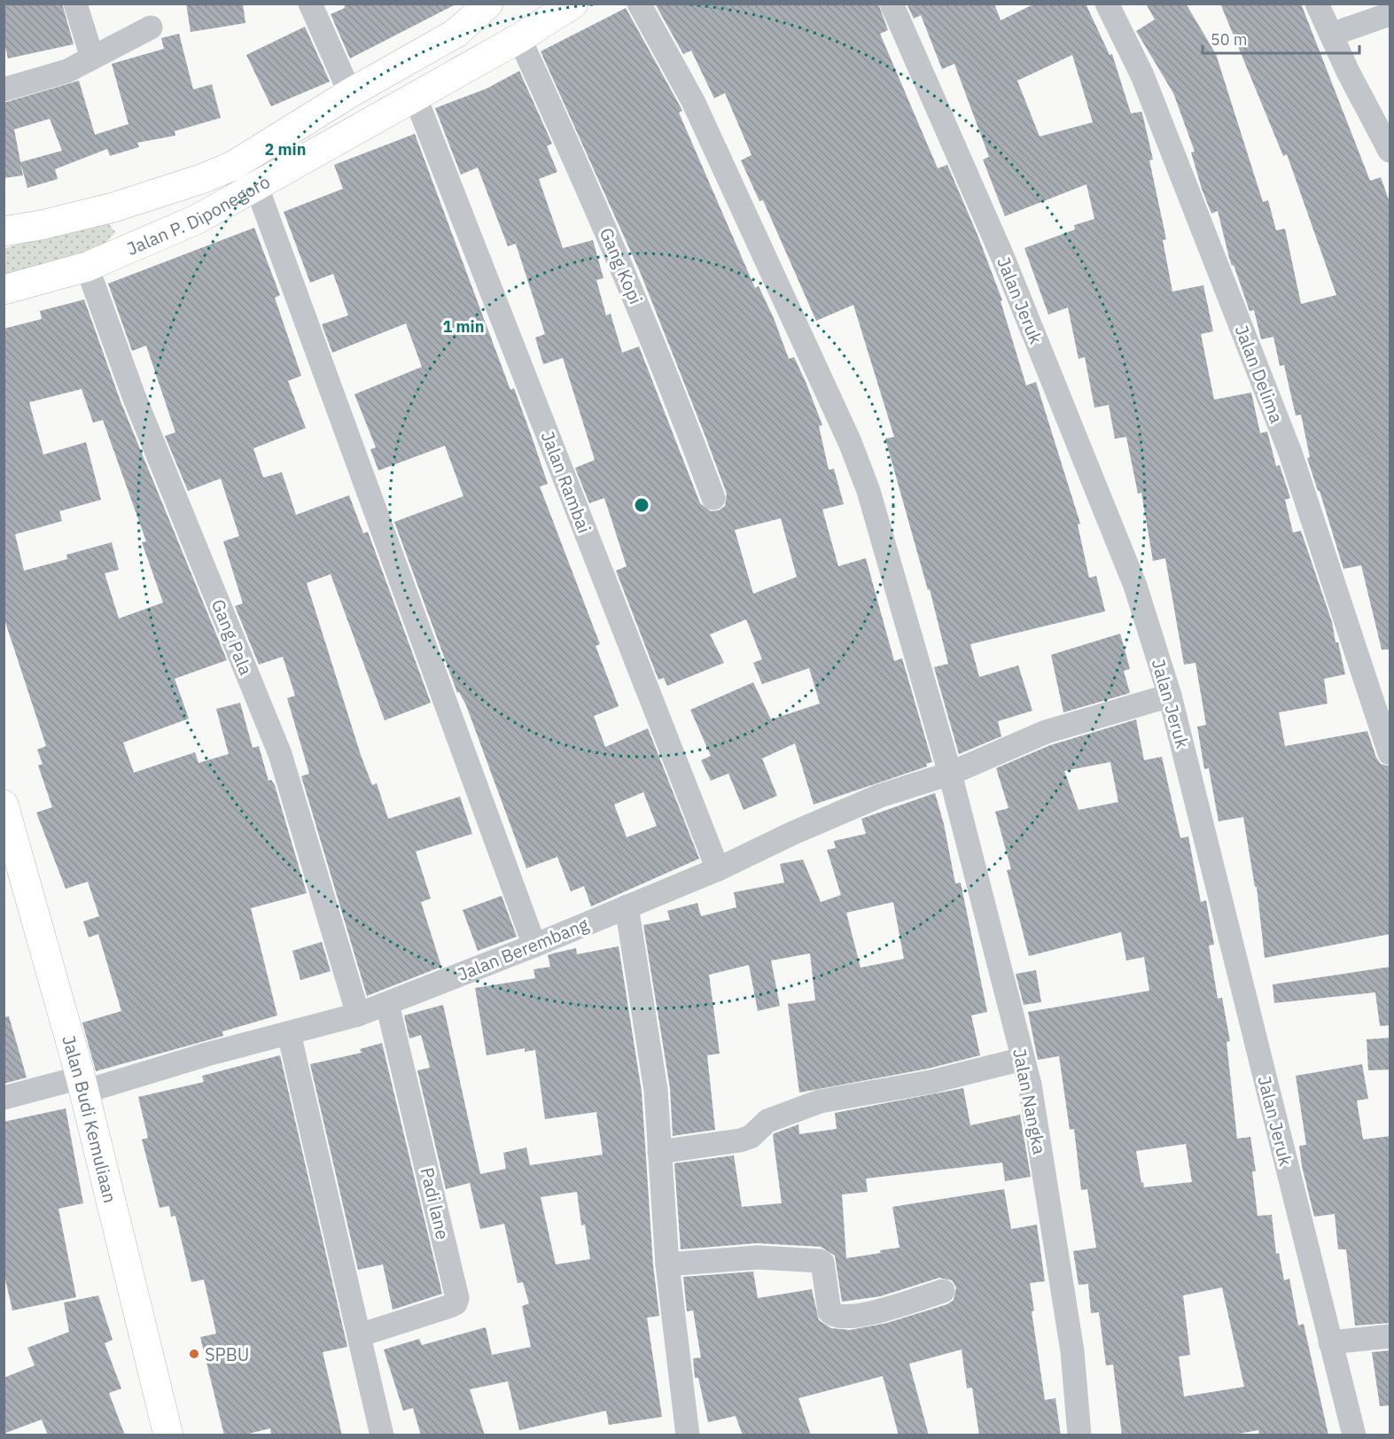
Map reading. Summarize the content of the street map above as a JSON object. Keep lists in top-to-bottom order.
{
  "streets": {
    "main road": ["Jalan P. Diponegoro", "Jalan Budi Kemuliaan"],
    "street": [
      "Gang Kopi",
      "Jalan Jeruk",
      "Jalan Delima",
      "Jalan Rambai",
      "Gang Pala",
      "Jalan Berembang",
      "Jalan Nangka",
      "Padi lane"
    ]
  },
  "crossings": [
    ["Jalan P. Diponegoro", "Gang Kopi"],
    ["Jalan P. Diponegoro", "Jalan Rambai"],
    ["Jalan P. Diponegoro", "Gang Pala"],
    ["Jalan Jeruk", "Jalan Berembang"],
    ["Jalan Rambai", "Jalan Berembang"],
    ["Gang Pala", "Jalan Berembang"],
    ["Jalan Berembang", "Jalan Nangka"],
    ["Jalan Berembang", "Jalan Budi Kemuliaan"],
    ["Jalan Berembang", "Padi lane"]
  ],
  "places": ["SPBU"],
  "scale_bar": "50 m",
  "rings": ["2 min", "1 min"]
}
